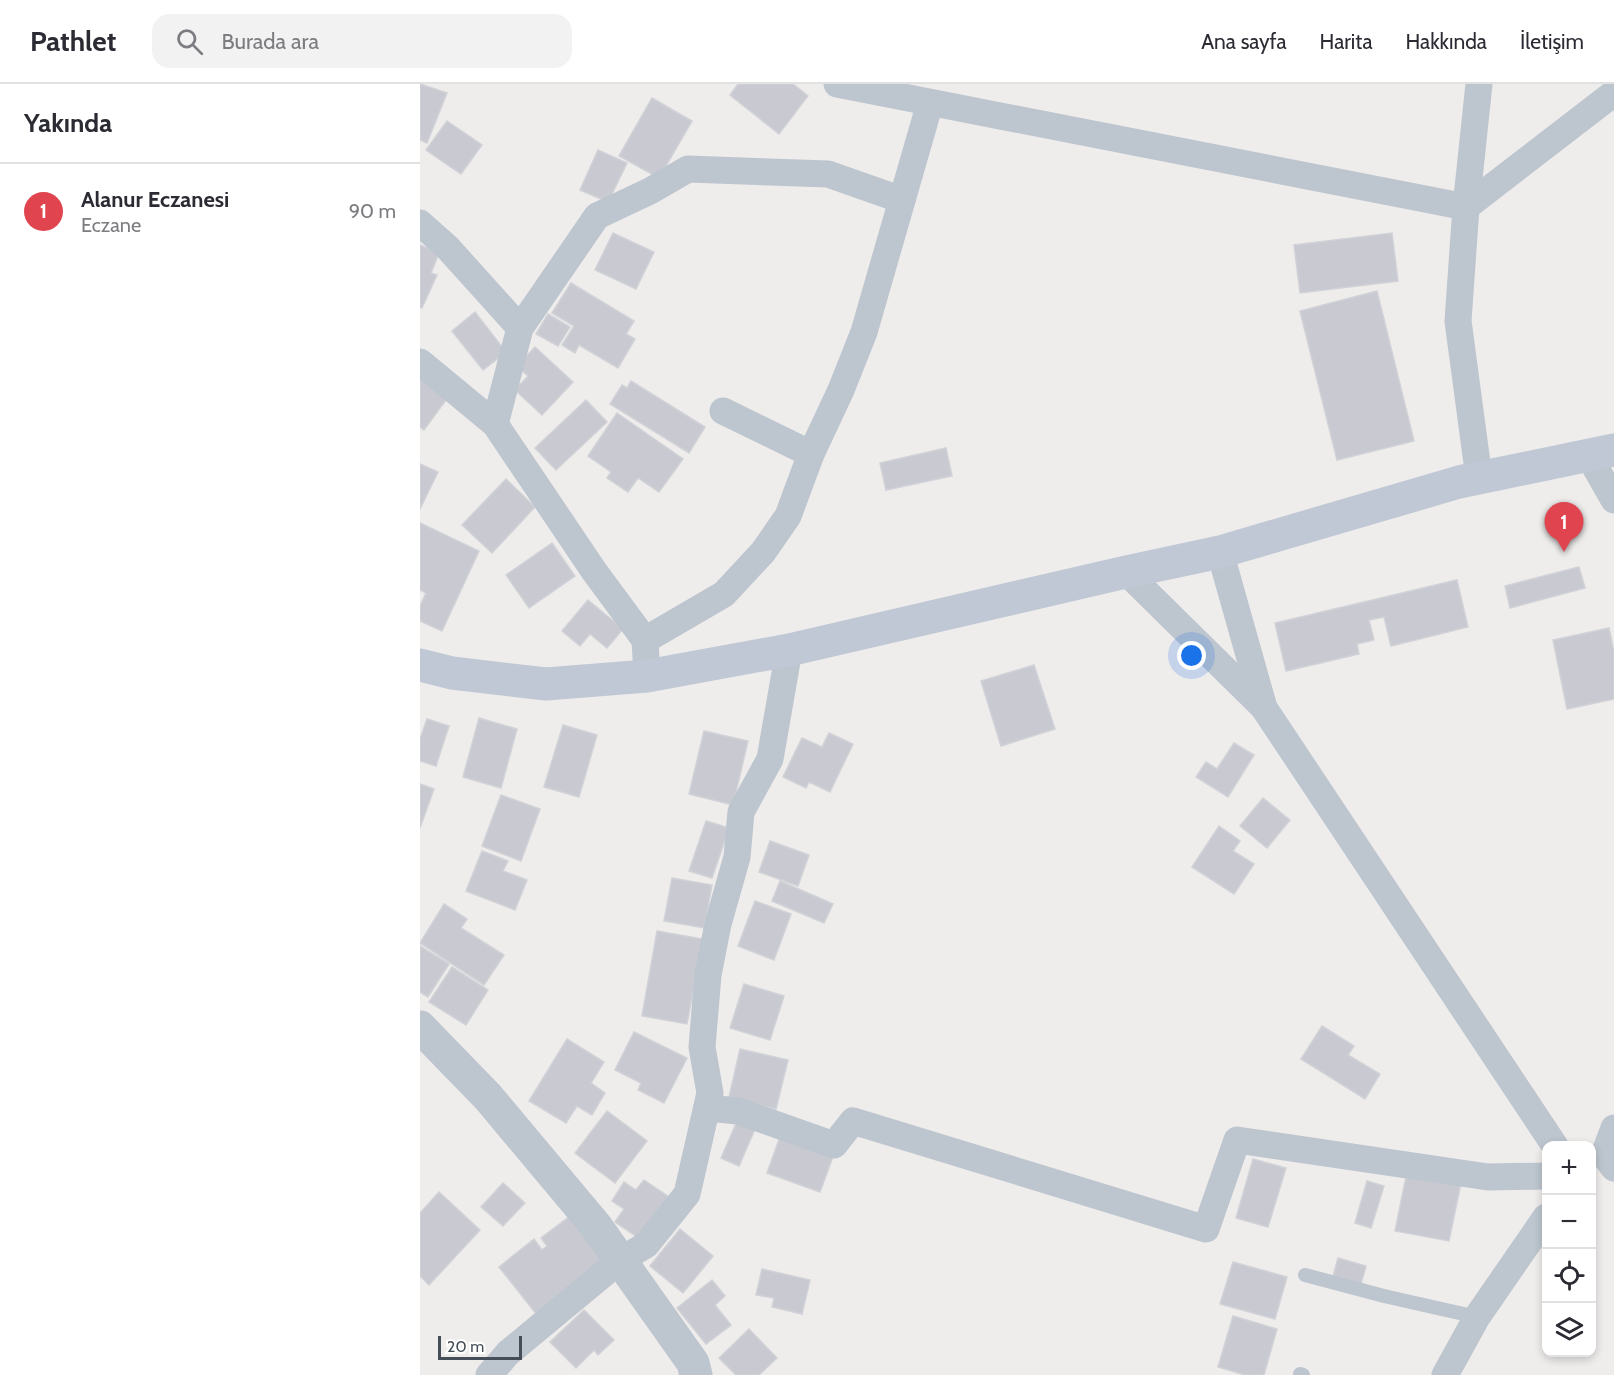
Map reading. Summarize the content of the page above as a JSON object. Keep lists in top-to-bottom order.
{
  "scale_bar": "20 m",
  "page": {
    "header": "Pathlet",
    "search": "Burada ara",
    "nav": [
      "Ana sayfa",
      "Harita",
      "Hakkında",
      "İletişim"
    ],
    "heading": "Yakında",
    "list": [
      {
        "mark": "1",
        "name": "Alanur Eczanesi",
        "note": "Eczane",
        "value": "90 m"
      }
    ],
    "pins": "1",
    "map_buttons": ["+", "−"],
    "scale": "20 m"
  }
}
